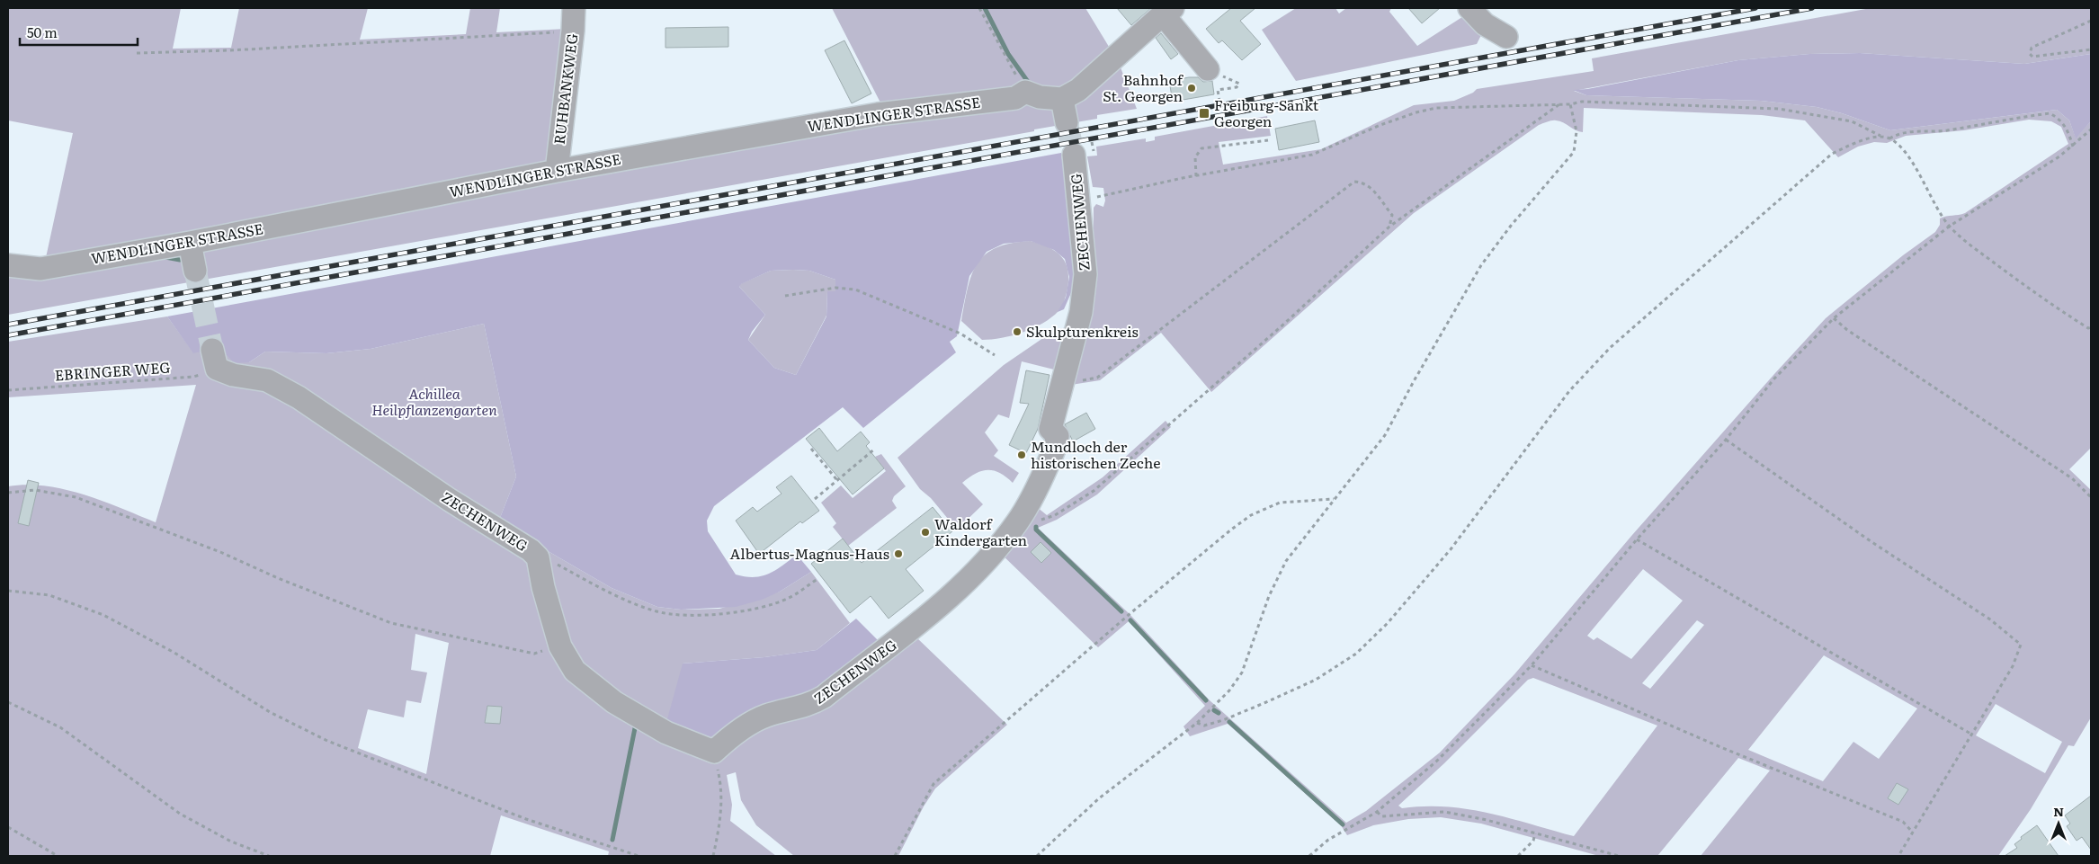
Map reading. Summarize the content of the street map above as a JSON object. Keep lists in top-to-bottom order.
{
  "streets": {
    "street": ["RUHBANKWEG", "WENDLINGER STRASSE", "ZECHENWEG"],
    "path": ["EBRINGER WEG"]
  },
  "crossings": [
    ["RUHBANKWEG", "WENDLINGER STRASSE"],
    ["ZECHENWEG", "EBRINGER WEG"]
  ],
  "parks": ["Achillea Heilpflanzengarten"],
  "places": {
    "other": [
      "Bahnhof St. Georgen",
      "Skulpturenkreis",
      "Mundloch der historischen Zeche",
      "Waldorf Kindergarten",
      "Albertus-Magnus-Haus"
    ],
    "transit": ["Freiburg-Sankt Georgen"]
  },
  "scale_bar": "50 m",
  "north": "top"
}
